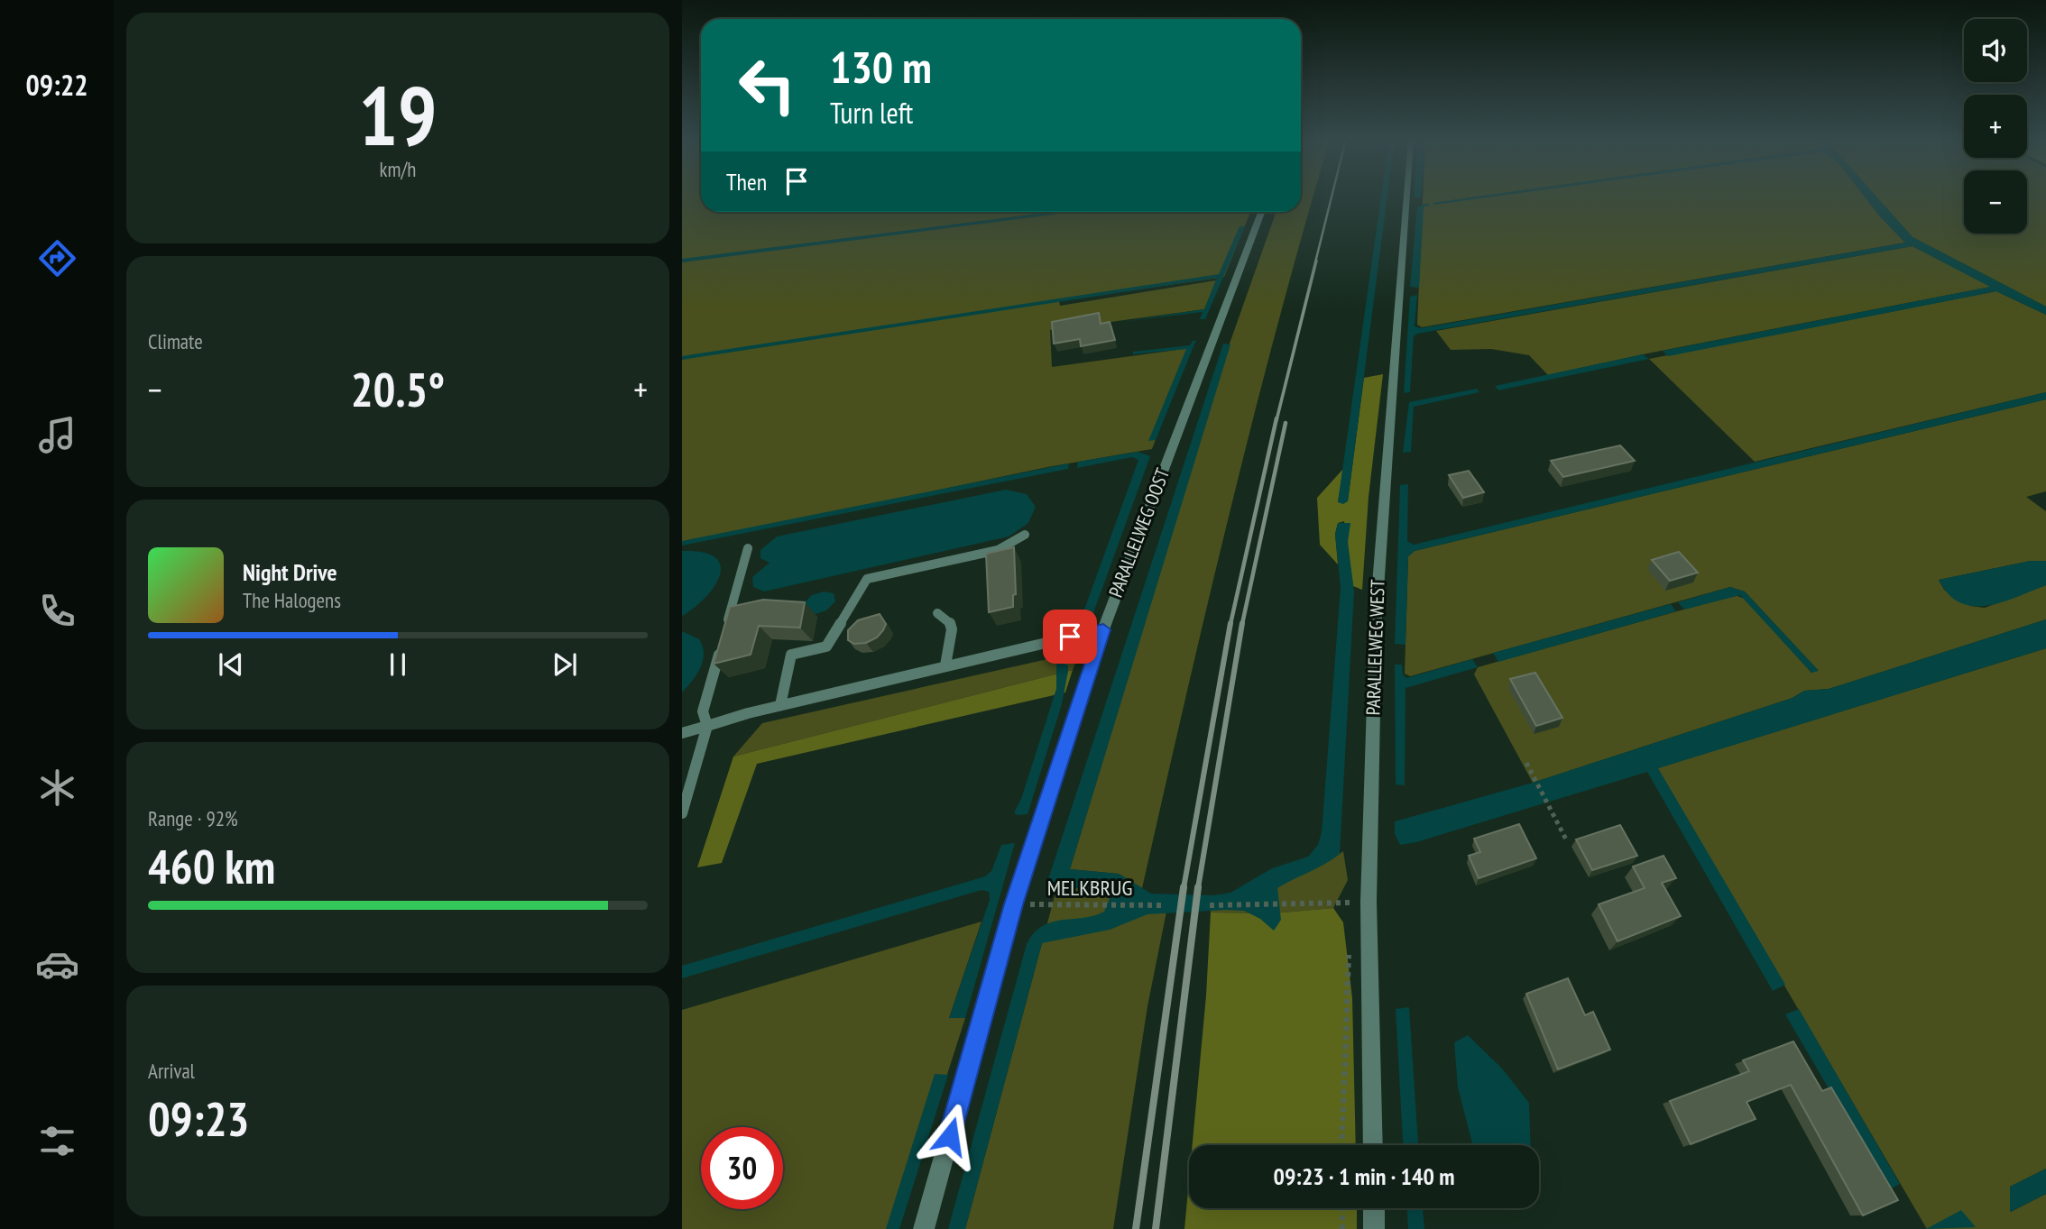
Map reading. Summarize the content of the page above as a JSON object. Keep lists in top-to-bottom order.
{
  "streets": {
    "street": ["PARALLELWEG OOST", "PARALLELWEG WEST"],
    "path": ["MELKBRUG"]
  },
  "crossings": [
    ["PARALLELWEG OOST", "MELKBRUG"]
  ],
  "page": {
    "tabs": "09:22",
    "tile": [
      ["19", "km/h"],
      "Climate",
      ["Range · 92%", "460 km"],
      ["Arrival", "09:23"]
    ],
    "map_buttons": ["+", "−"],
    "turn": ["130 m", "Turn left"],
    "then": "Then",
    "heat": ["−", "20.5°", "+"],
    "song": ["Night Drive", "The Halogens"],
    "limit": "30",
    "trip": "09:23 · 1 min · 140 m"
  }
}
